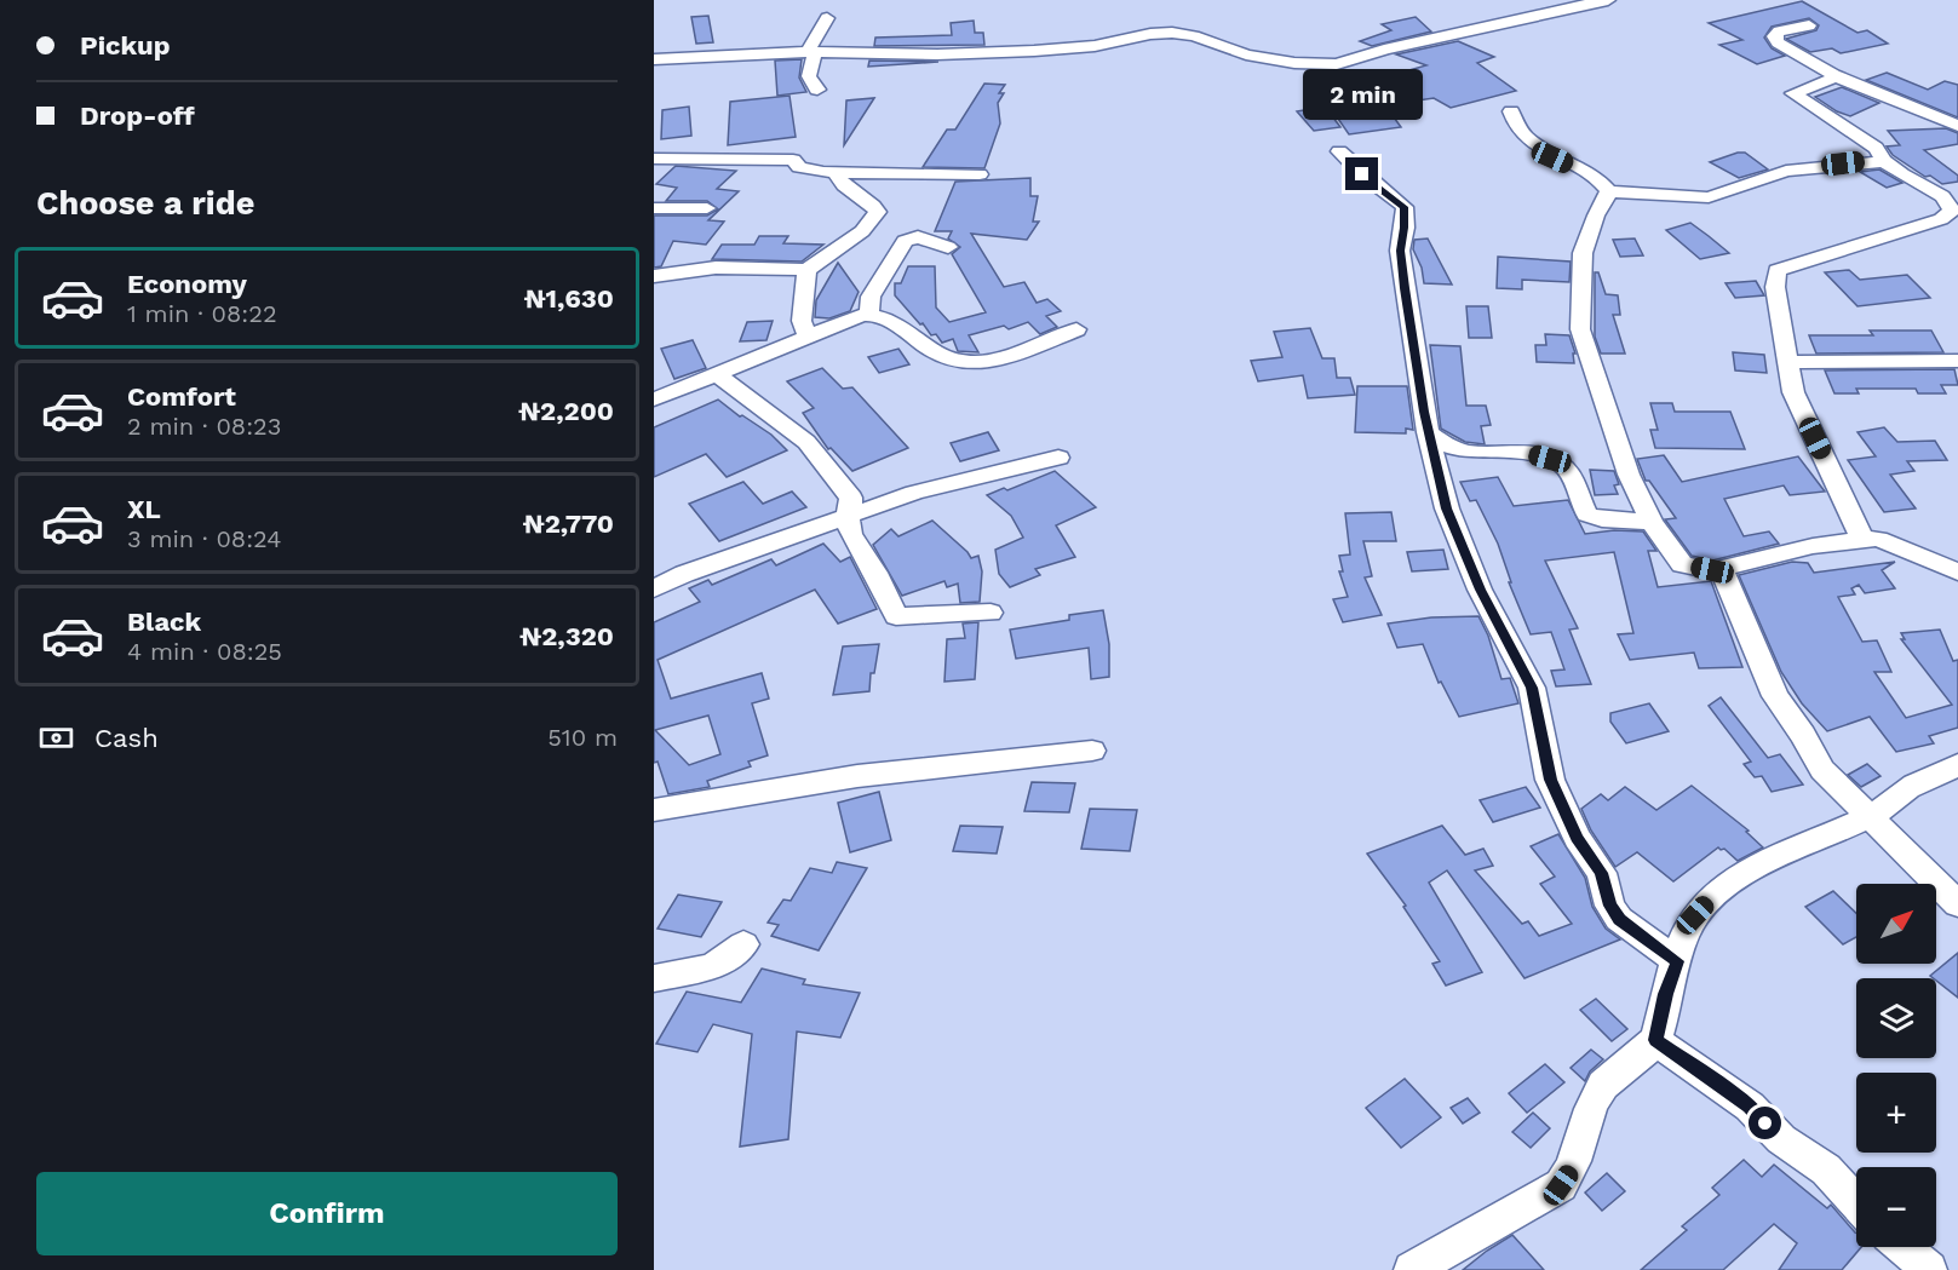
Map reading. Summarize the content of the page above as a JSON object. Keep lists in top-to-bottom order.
{
  "north": "top right",
  "page": {
    "banner": ["Pickup", "Drop-off"],
    "bubble": "2 min",
    "heading": "Choose a ride",
    "list": [
      {
        "name": "Economy",
        "note": "1 min · 08:22",
        "value": "₦1,630"
      },
      {
        "name": "Comfort",
        "note": "2 min · 08:23",
        "value": "₦2,200"
      },
      {
        "name": "XL",
        "note": "3 min · 08:24",
        "value": "₦2,770"
      },
      {
        "name": "Black",
        "note": "4 min · 08:25",
        "value": "₦2,320"
      }
    ],
    "pay": ["Cash", "510 m"],
    "map_buttons": ["+", "−"],
    "buttons": "Confirm"
  }
}
